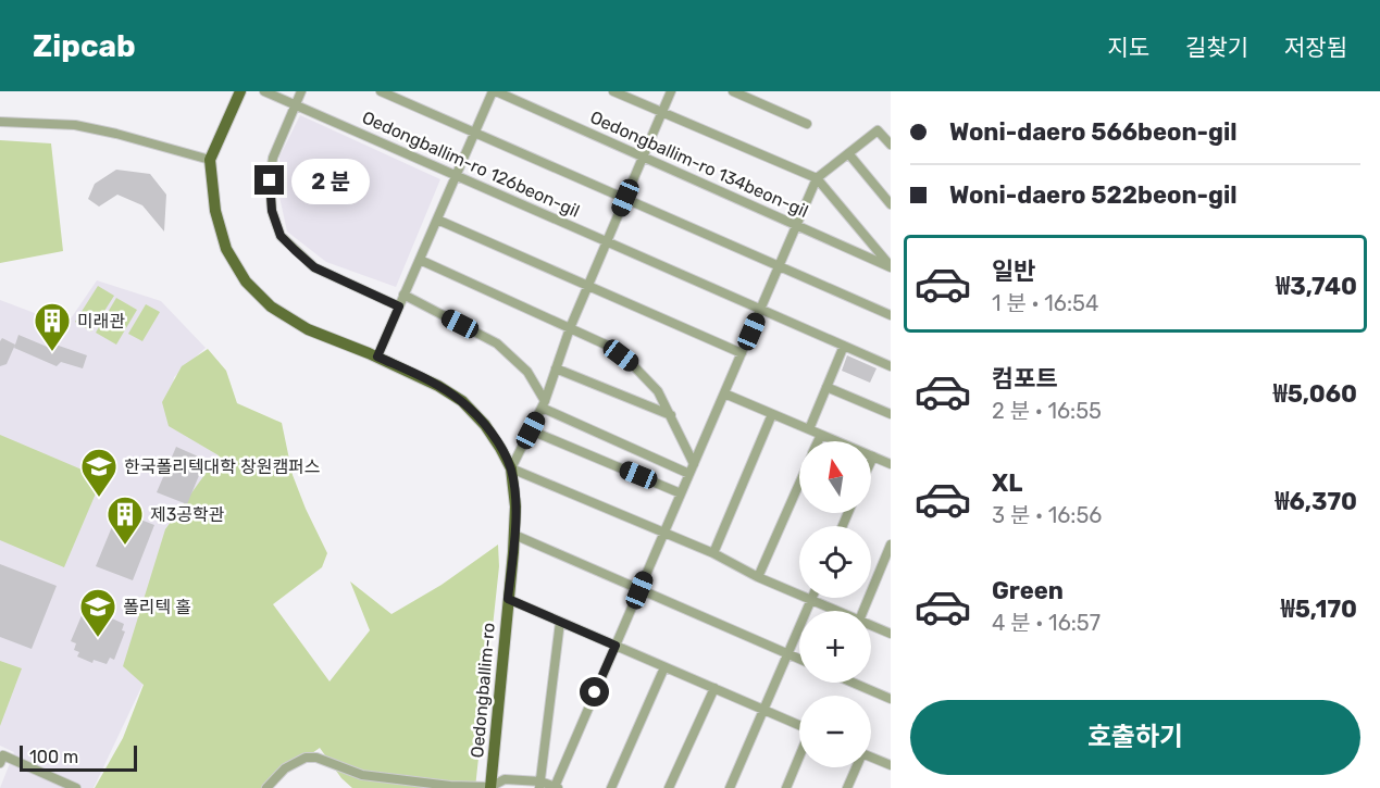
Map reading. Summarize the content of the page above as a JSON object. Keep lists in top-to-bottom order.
{
  "streets": {
    "main road": ["Oedongballim-ro"],
    "street": ["Oedongballim-ro 126beon-gil", "Oedongballim-ro 134beon-gil"]
  },
  "places": {
    "building": ["미래관", "제3공학관"],
    "school or university": ["한국폴리텍대학 창원캠퍼스", "폴리텍 홀"]
  },
  "scale_bar": "100 m",
  "north": "top",
  "page": {
    "header": "Zipcab",
    "nav": ["지도", "길찾기", "저장됨"],
    "banner": ["Woni-daero 566beon-gil", "Woni-daero 522beon-gil"],
    "bubble": "2 분",
    "list": [
      {
        "name": "일반",
        "note": "1 분 · 16:54",
        "value": "₩3,740"
      },
      {
        "name": "컴포트",
        "note": "2 분 · 16:55",
        "value": "₩5,060"
      },
      {
        "name": "XL",
        "note": "3 분 · 16:56",
        "value": "₩6,370"
      },
      {
        "name": "Green",
        "note": "4 분 · 16:57",
        "value": "₩5,170"
      }
    ],
    "map_buttons": ["+", "−"],
    "buttons": "호출하기",
    "scale": "100 m"
  }
}
